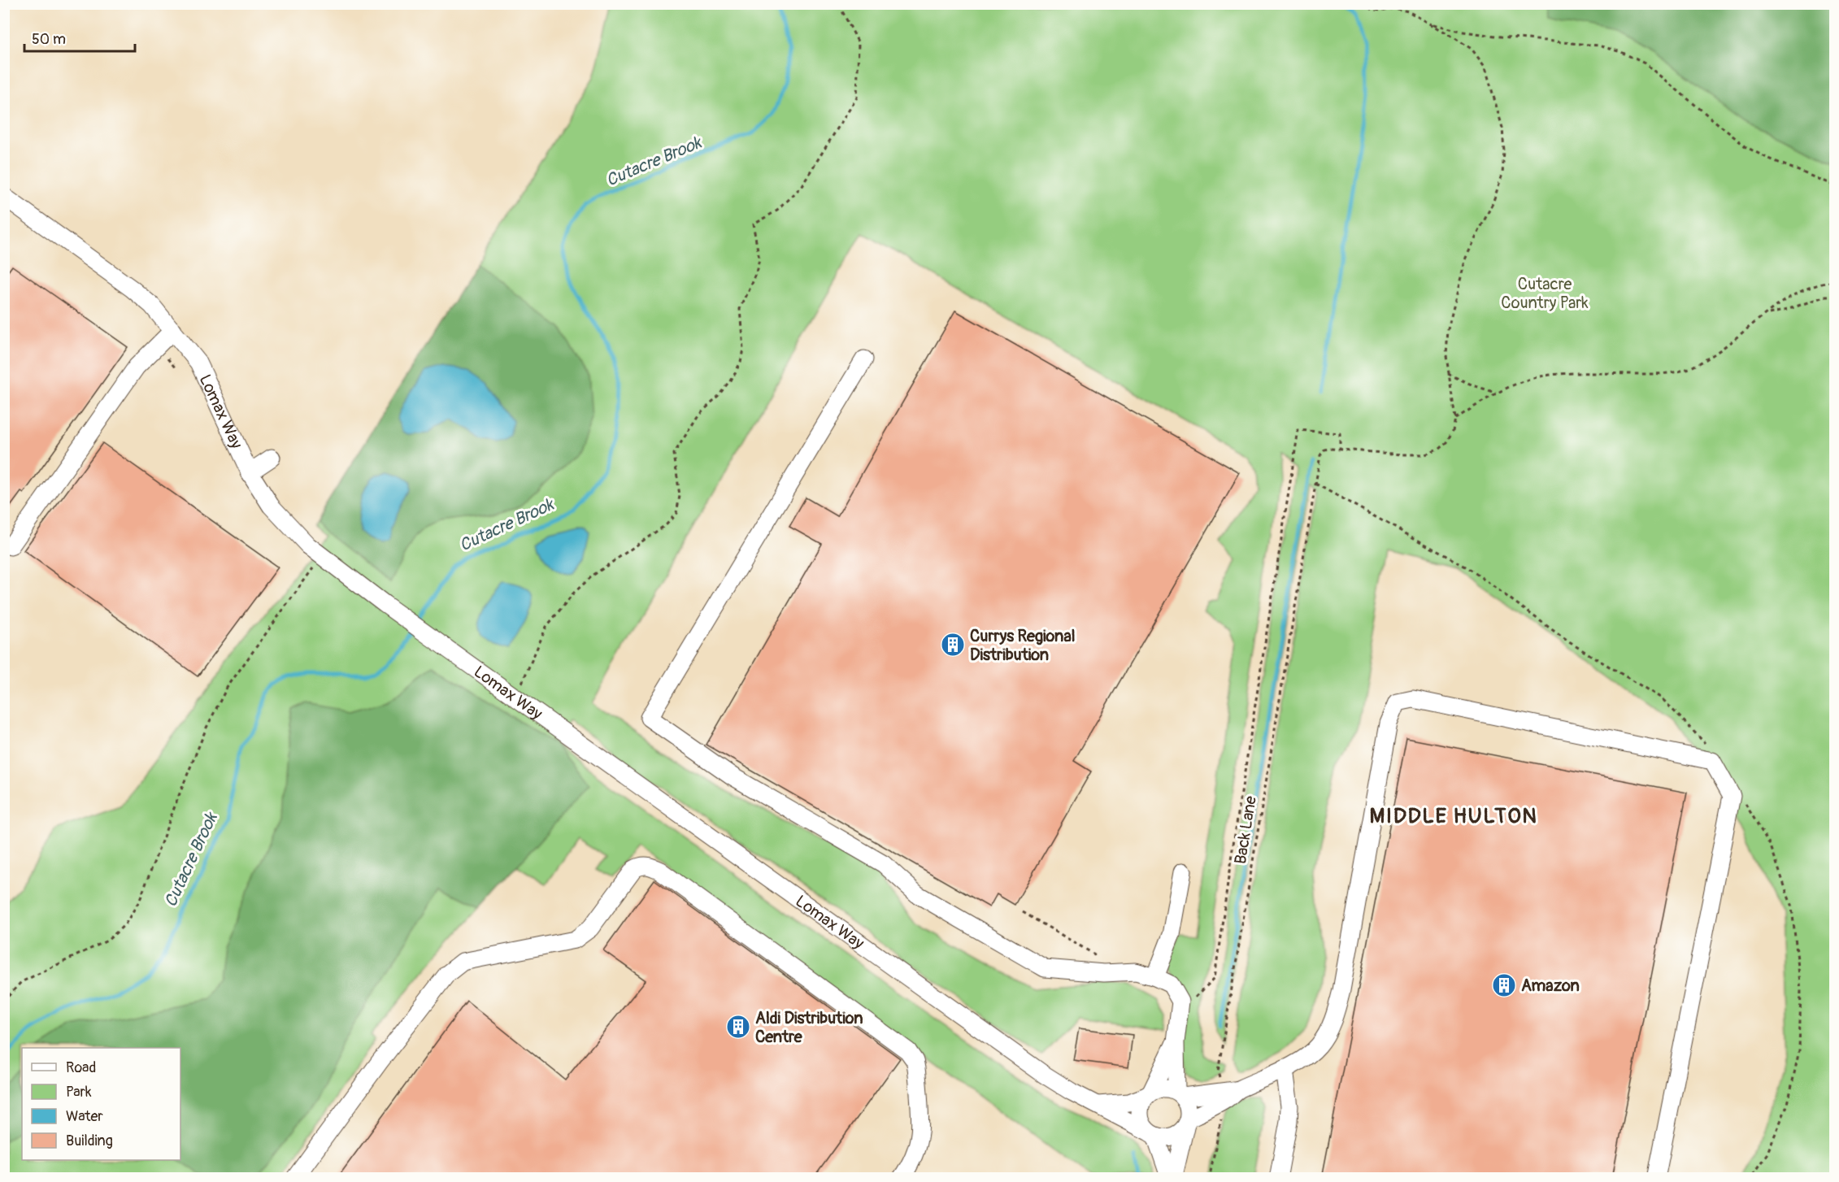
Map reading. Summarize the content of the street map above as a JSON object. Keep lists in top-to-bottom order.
{
  "streets": {
    "street": ["Lomax Way"],
    "path": ["Back Lane"]
  },
  "districts": ["MIDDLE HULTON"],
  "water": ["Cutacre Brook"],
  "parks": ["Cutacre Country Park"],
  "places": {
    "building": ["Currys Regional Distribution", "Amazon", "Aldi Distribution Centre"]
  },
  "legend": [
    "Road",
    "Park",
    "Water",
    "Building"
  ],
  "scale_bar": "50 m"
}
